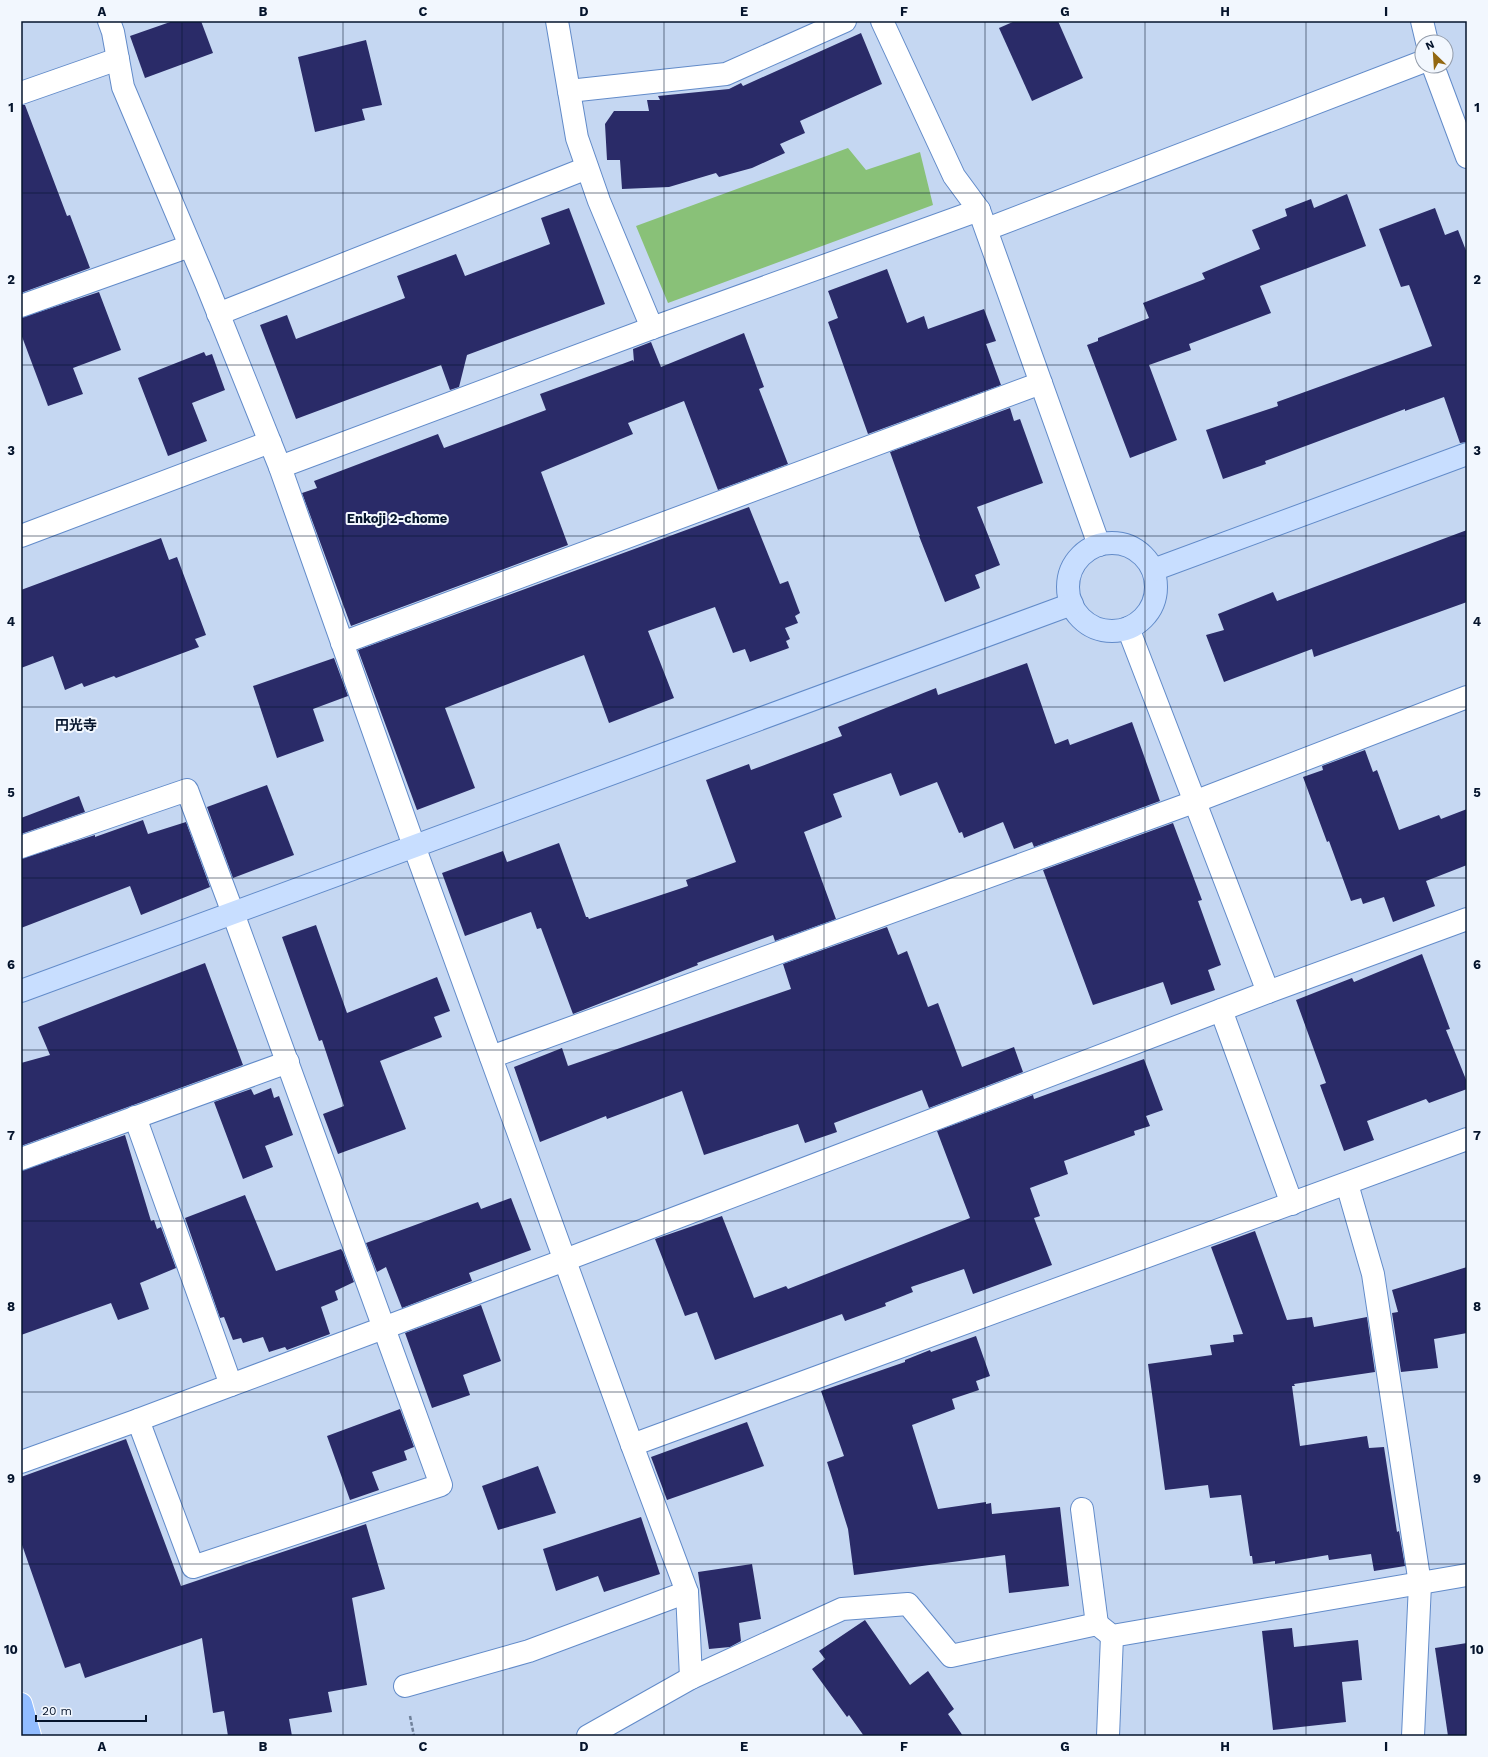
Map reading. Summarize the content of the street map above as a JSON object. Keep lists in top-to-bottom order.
{
  "districts": ["Enkoji 2-chome", "円光寺"],
  "scale_bar": "20 m",
  "north": "top left",
  "grid": {
    "columns": [
      "A",
      "B",
      "C",
      "D",
      "E",
      "F",
      "G",
      "H",
      "I"
    ],
    "rows": [
      "1",
      "2",
      "3",
      "4",
      "5",
      "6",
      "7",
      "8",
      "9",
      "10"
    ]
  }
}
